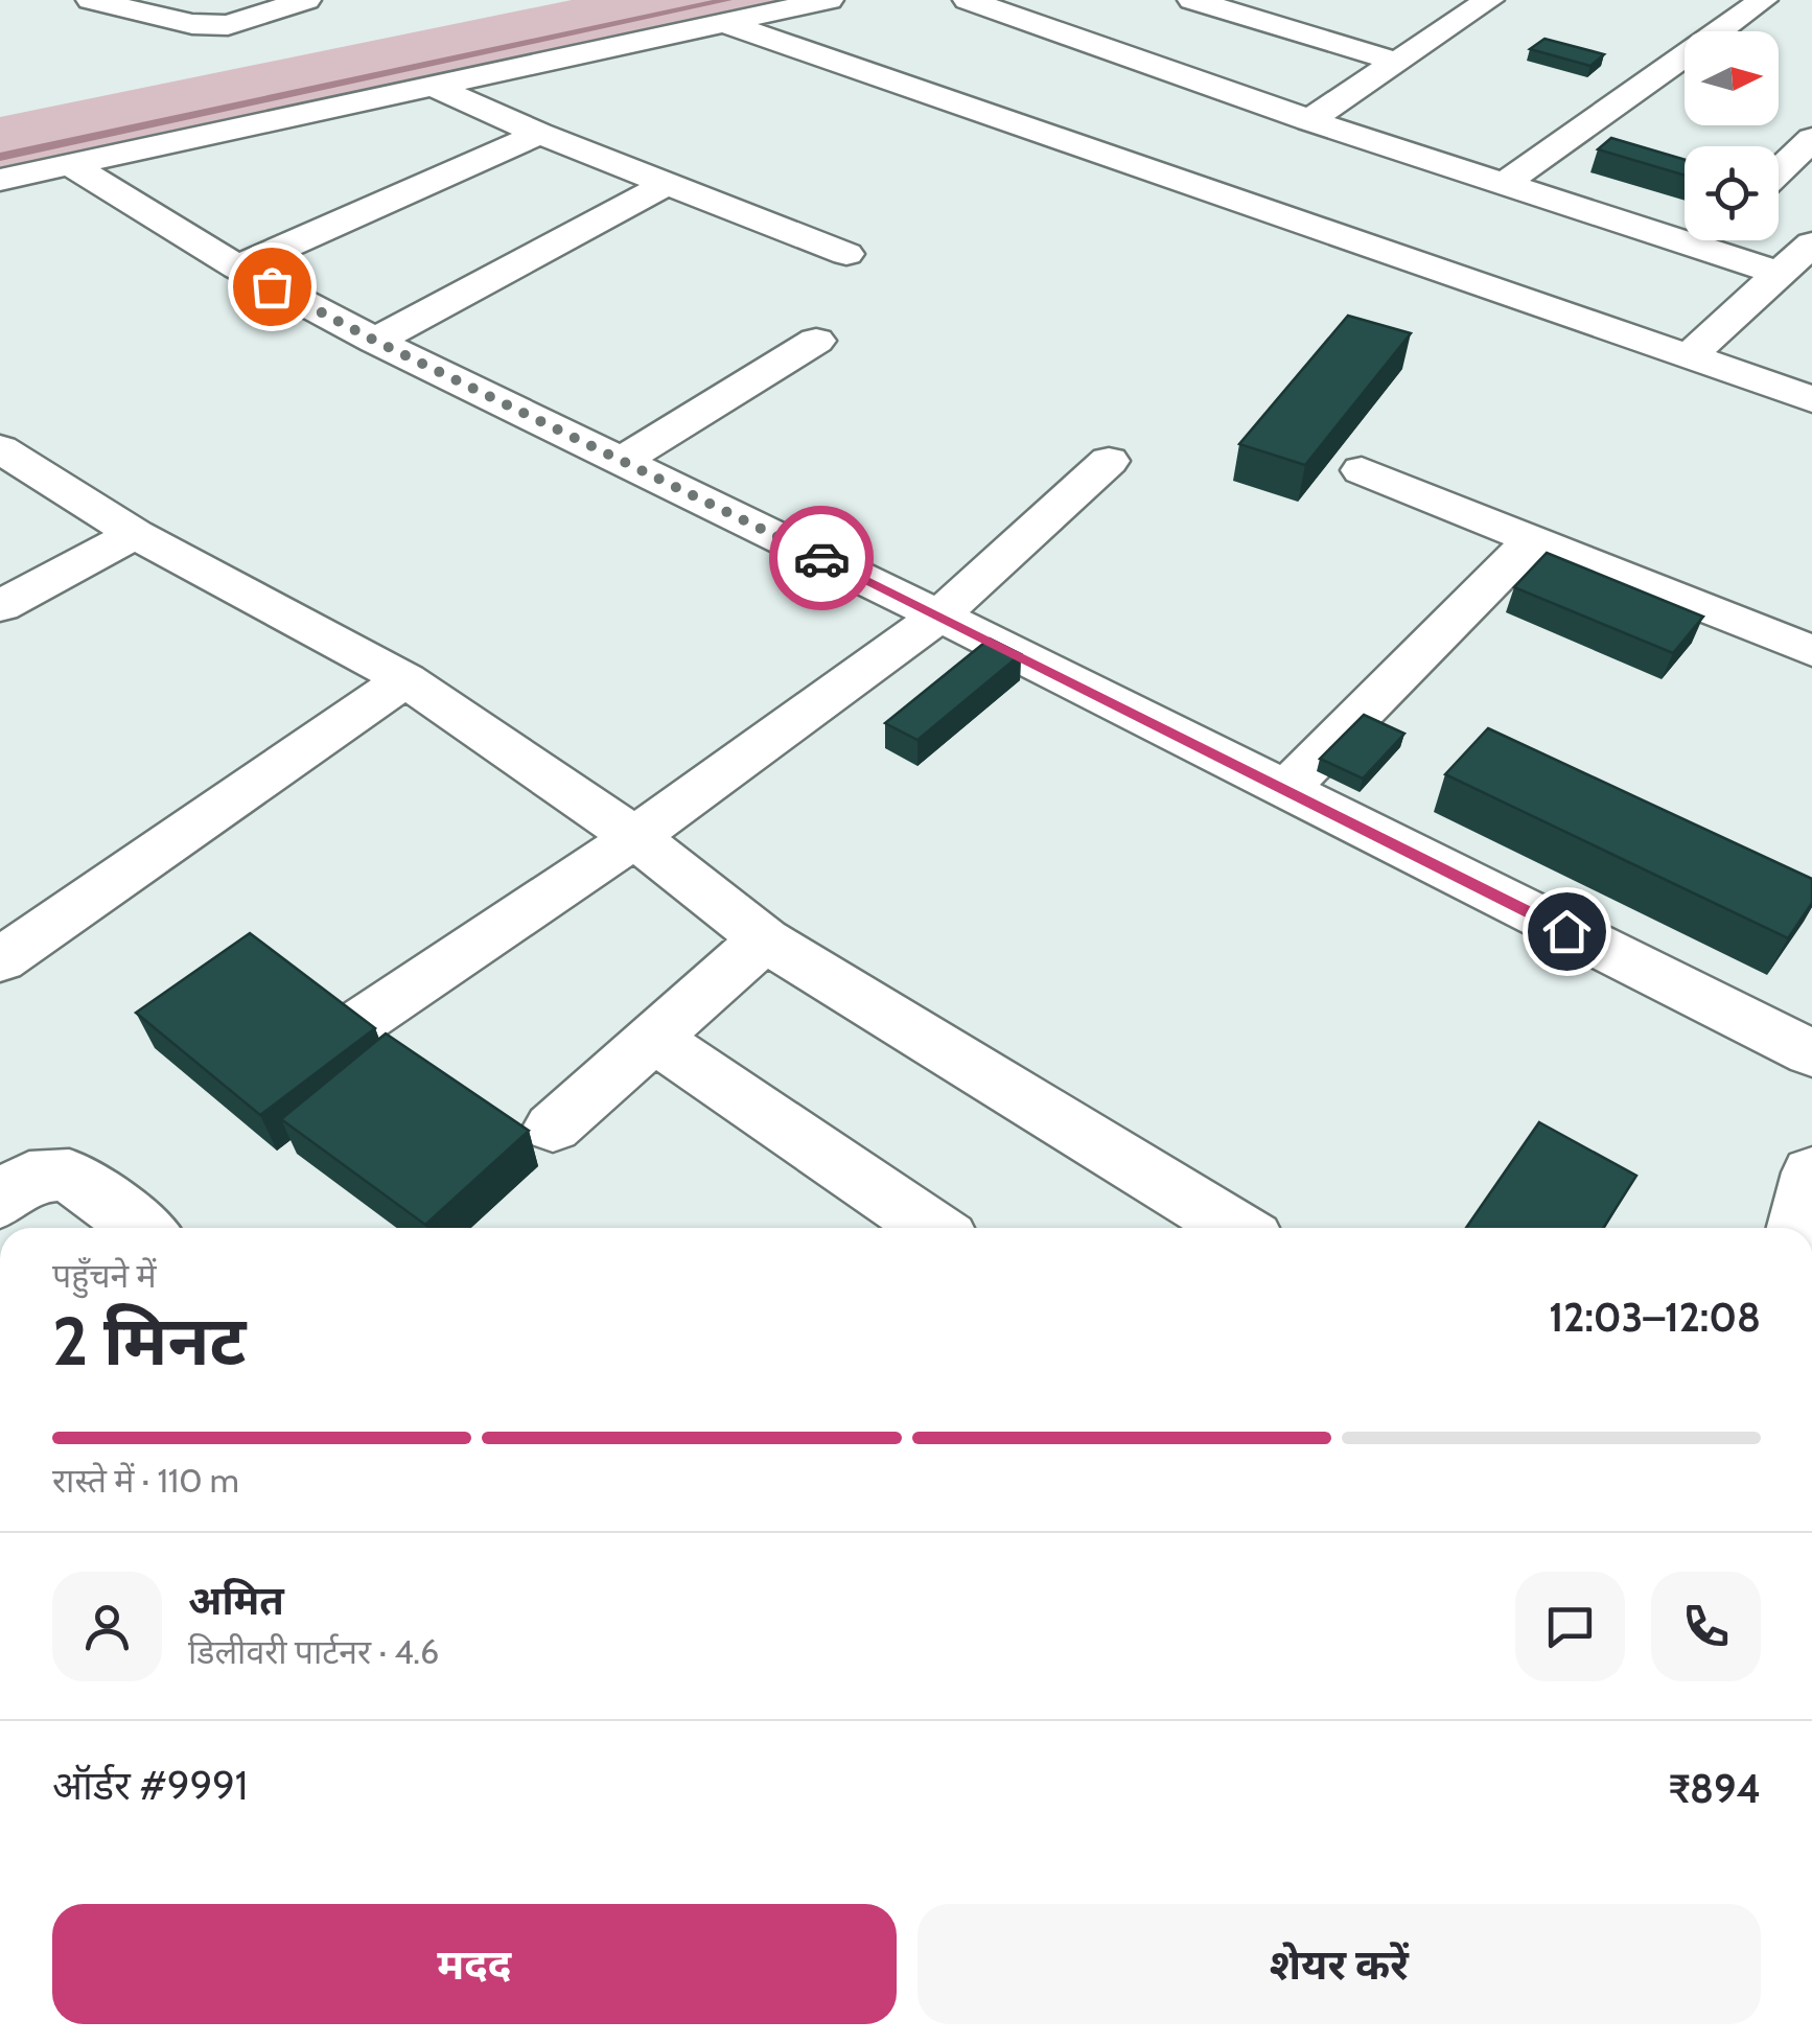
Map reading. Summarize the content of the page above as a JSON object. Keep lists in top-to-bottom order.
{
  "north": "right",
  "page": {
    "heading": ["2 मिनट", "पहुँचने में", "12:03–12:08"],
    "panel": [
      "अमित",
      "डिलीवरी पार्टनर · 4.6",
      "ऑर्डर #9991",
      "₹894"
    ],
    "bar": "रास्ते में · 110 m",
    "buttons": ["मदद", "शेयर करें"]
  }
}
